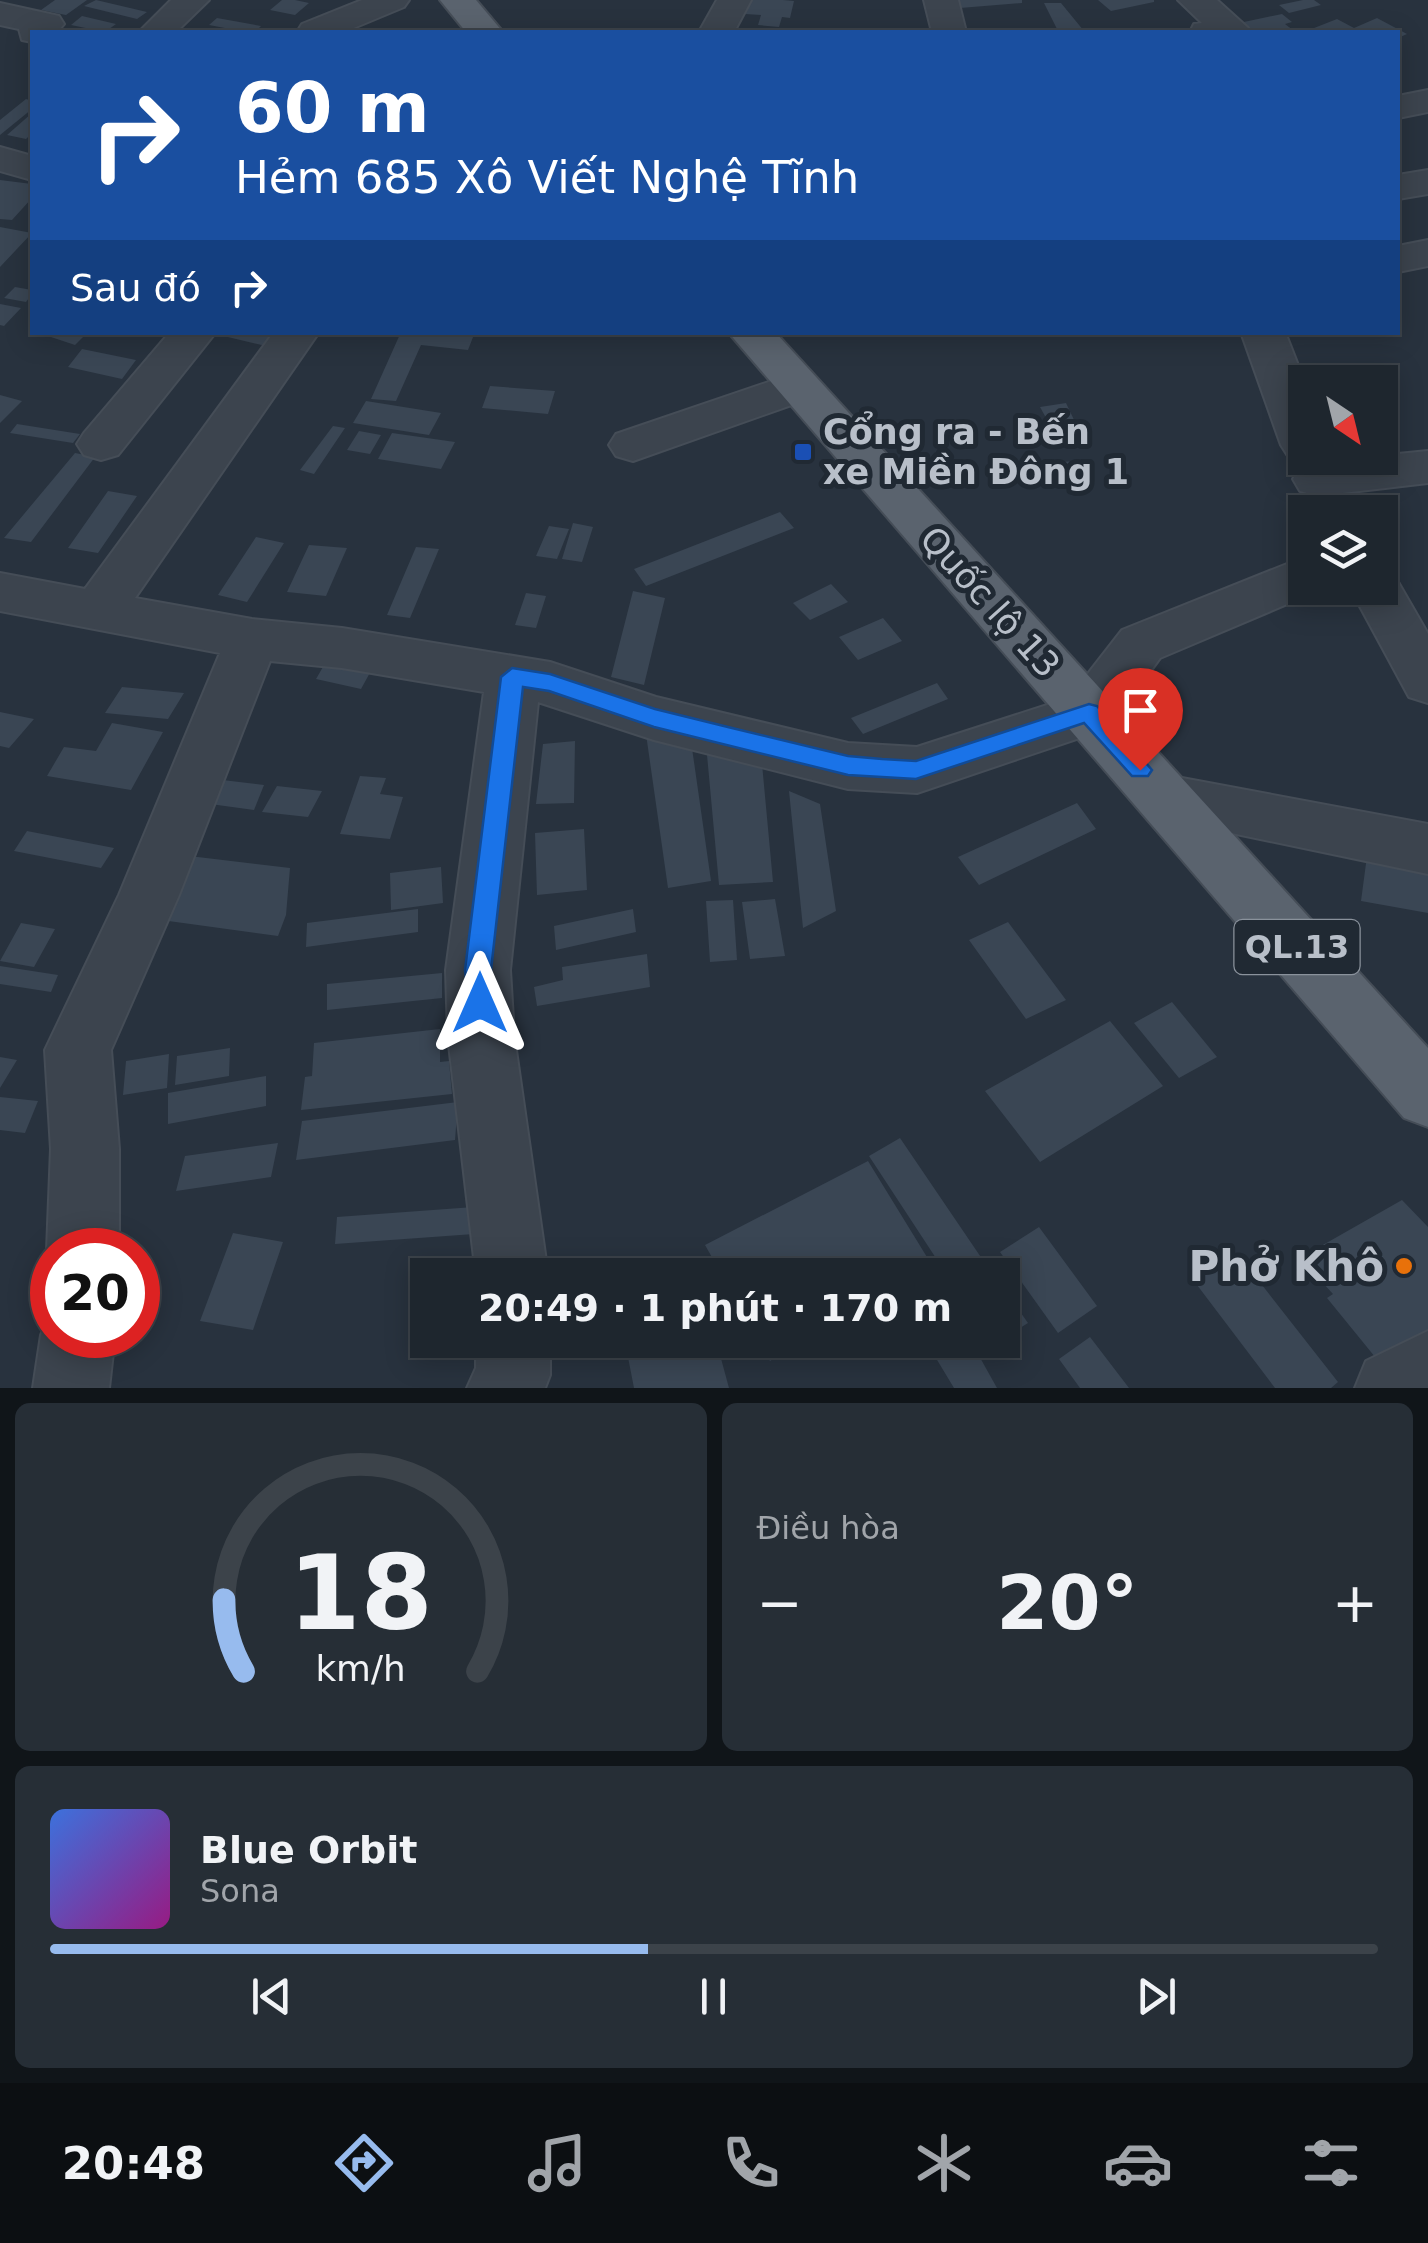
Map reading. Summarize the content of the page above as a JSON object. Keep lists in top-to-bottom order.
{
  "streets": {
    "main road": ["Quốc lộ 13", "QL.13"]
  },
  "places": {
    "transit": ["Cổng ra - Bến xe Miền Đông 1"],
    "other": ["Phở Khô"]
  },
  "north": "bottom right",
  "page": {
    "turn": ["60 m", "Hẻm 685 Xô Viết Nghệ Tĩnh"],
    "then": "Sau đó",
    "limit": "20",
    "trip": "20:49 · 1 phút · 170 m",
    "tile": "Điều hòa",
    "heat": ["−", "20°", "+"],
    "song": ["Blue Orbit", "Sona"],
    "tabs": "20:48",
    "gauge": ["18", "km/h"]
  }
}
